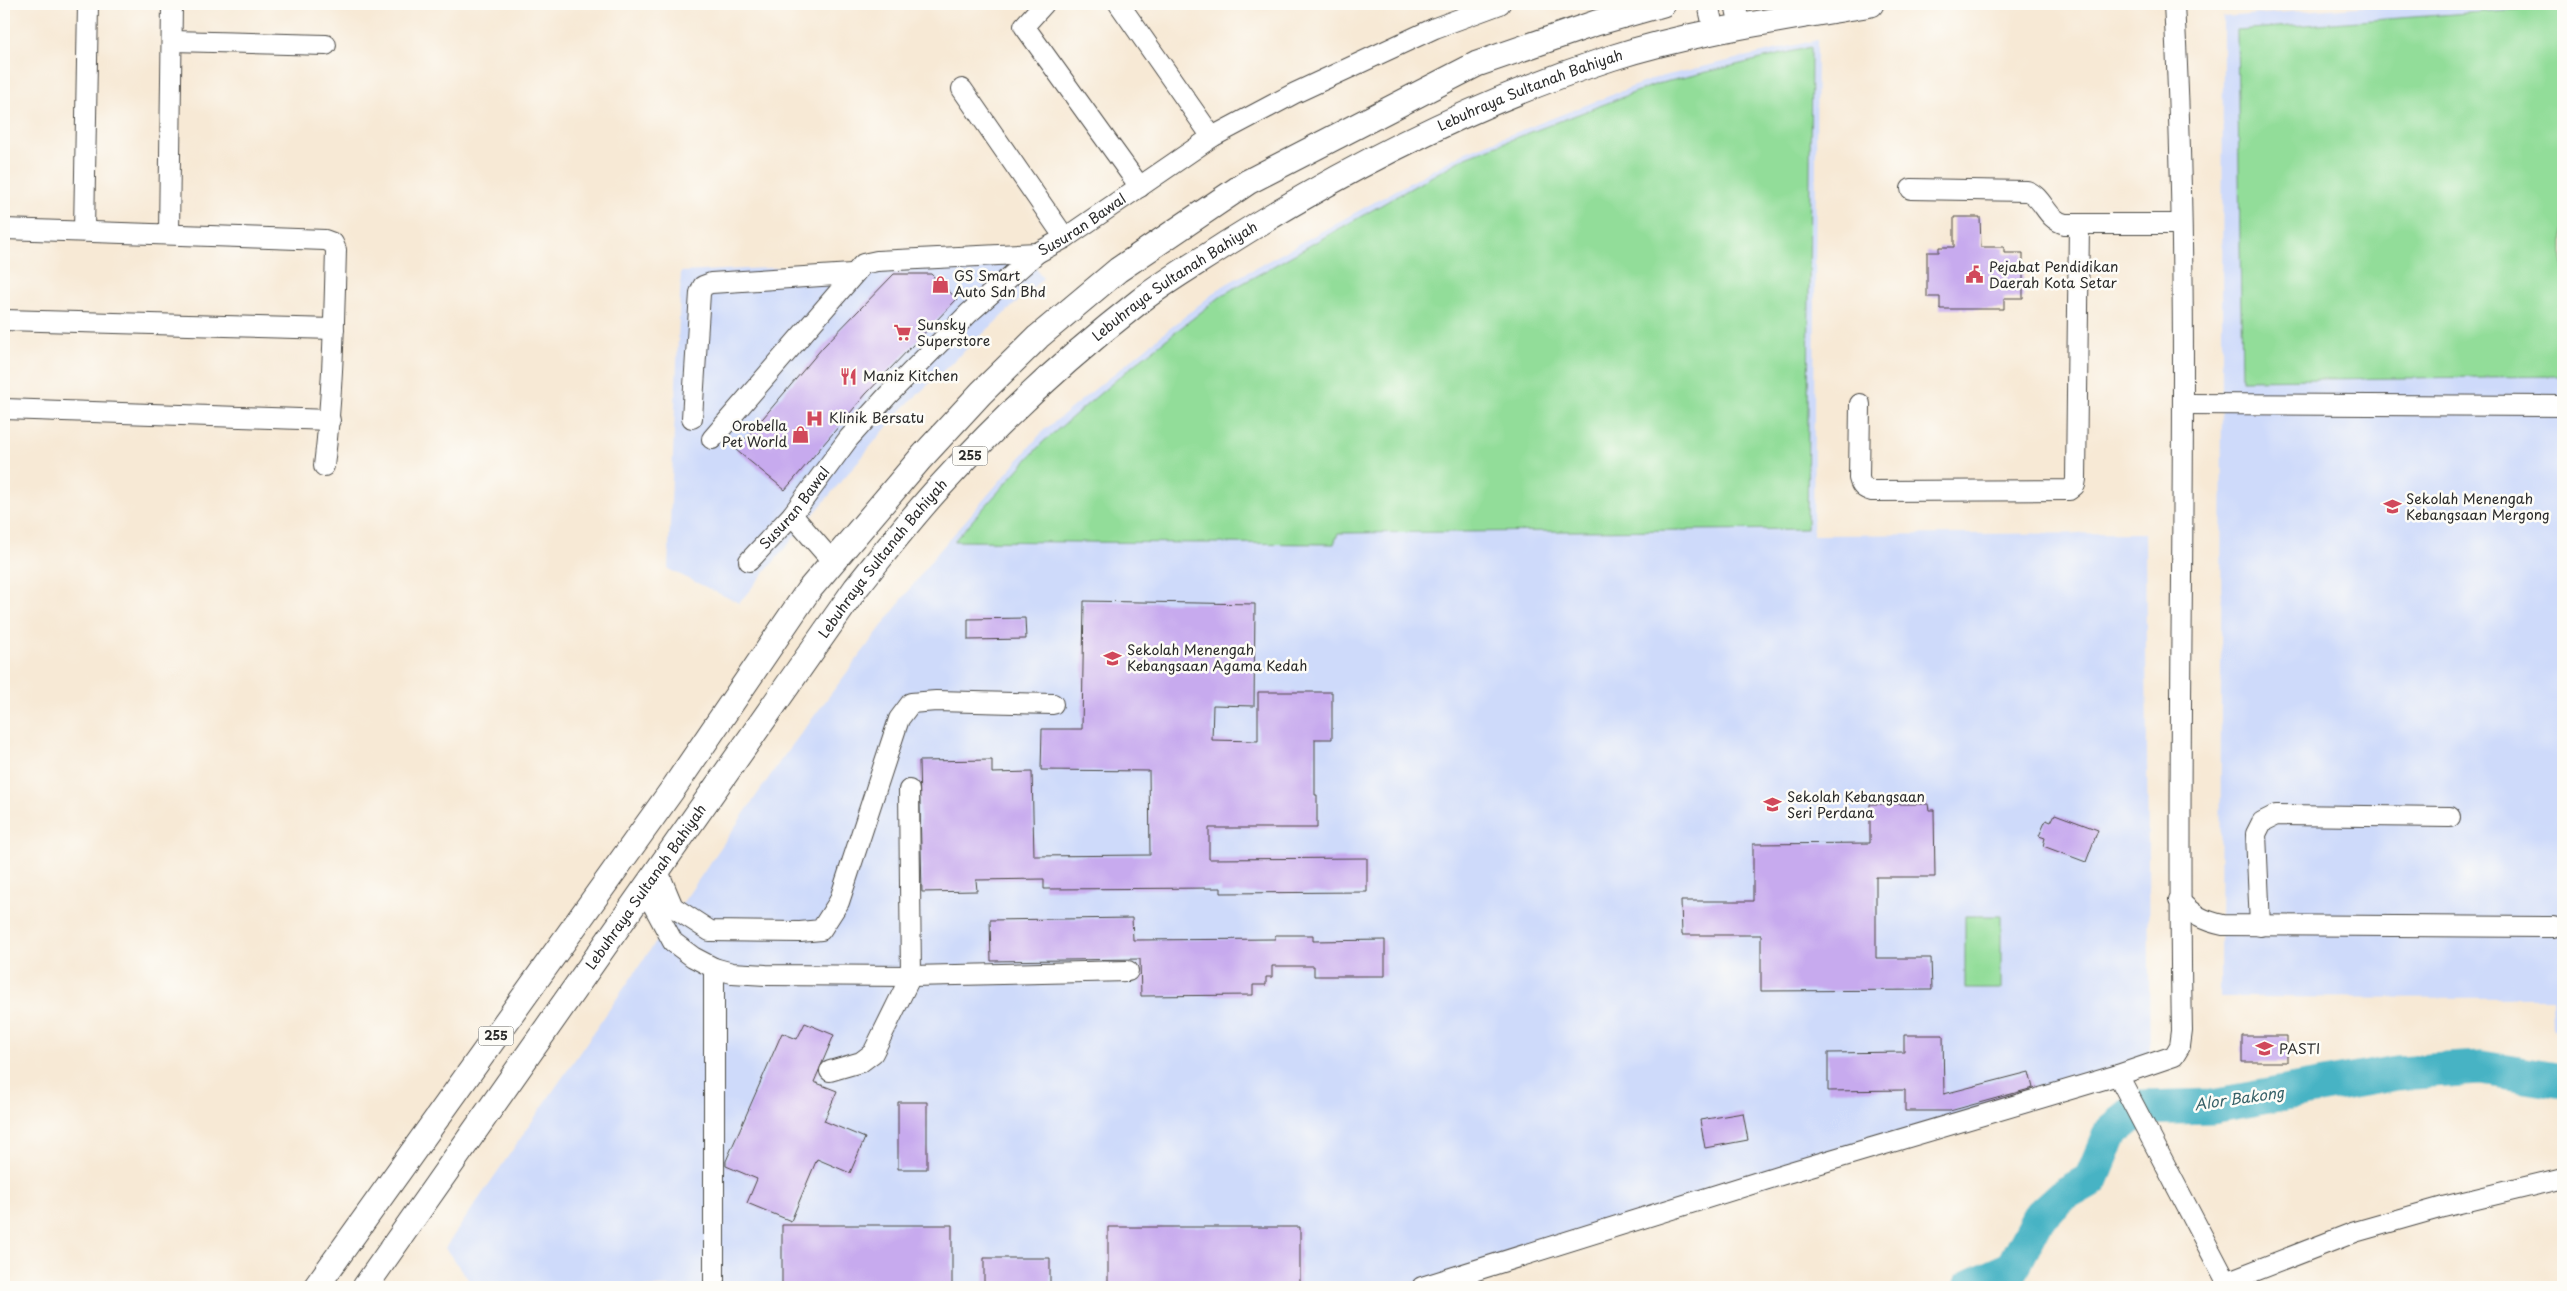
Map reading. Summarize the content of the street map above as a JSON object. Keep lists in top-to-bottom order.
{
  "streets": {
    "main road": ["Lebuhraya Sultanah Bahiyah", "255"],
    "street": ["Susuran Bawal"]
  },
  "water": ["Alor Bakong"],
  "places": {
    "public building": ["Pejabat Pendidikan Daerah Kota Setar"],
    "shop": ["GS Smart Auto Sdn Bhd", "Orobella Pet World"],
    "supermarket": ["Sunsky Superstore"],
    "restaurant": ["Maniz Kitchen"],
    "hospital": ["Klinik Bersatu"],
    "school or university": [
      "Sekolah Menengah Kebangsaan Mergong",
      "Sekolah Menengah Kebangsaan Agama Kedah",
      "Sekolah Kebangsaan Seri Perdana",
      "PASTI"
    ]
  }
}
